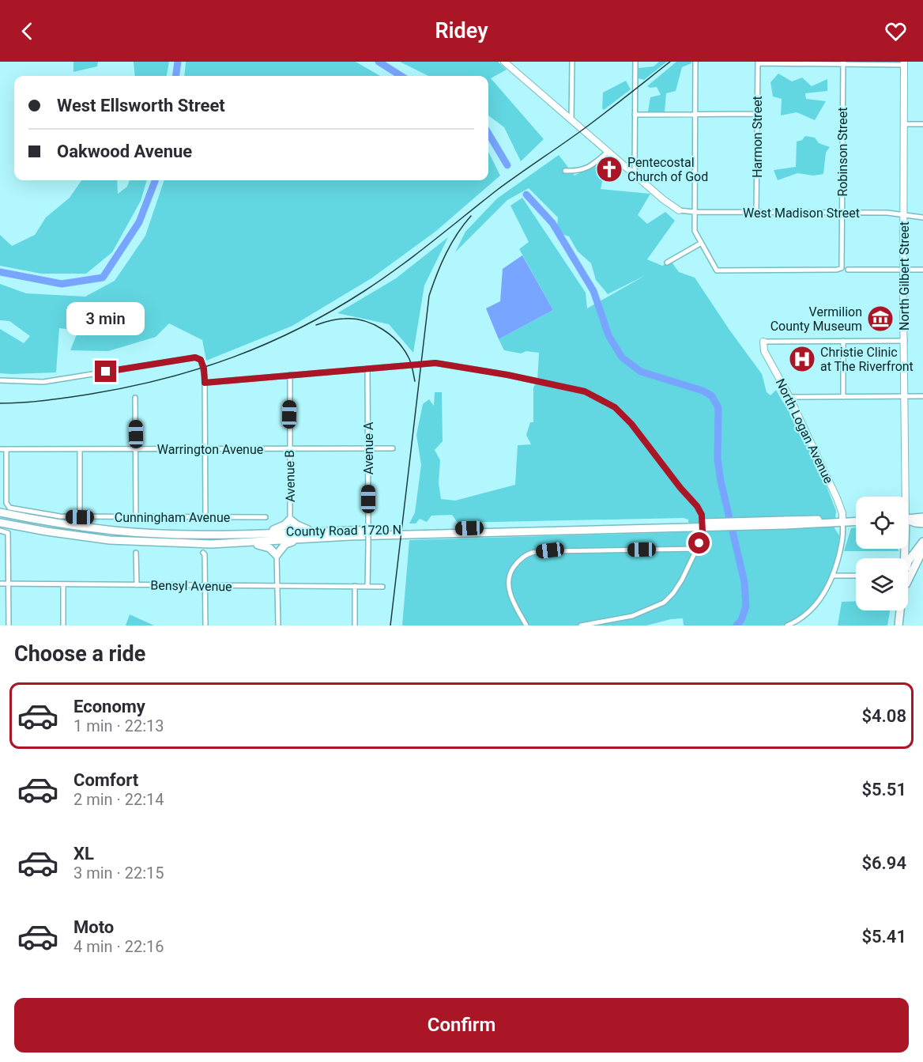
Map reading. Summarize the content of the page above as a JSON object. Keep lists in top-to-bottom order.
{
  "streets": {
    "main road": ["North Gilbert Street", "North Logan Avenue", "County Road 1720 N"],
    "street": [
      "Harmon Street",
      "Robinson Street",
      "West Madison Street",
      "Avenue A",
      "Warrington Avenue",
      "Avenue B",
      "Cunningham Avenue",
      "Bensyl Avenue"
    ]
  },
  "crossings": [
    ["Harmon Street", "West Madison Street"],
    ["Robinson Street", "West Madison Street"],
    ["West Madison Street", "North Gilbert Street"],
    ["Avenue A", "Warrington Avenue"],
    ["Avenue A", "Bensyl Avenue"],
    ["Warrington Avenue", "Avenue B"],
    ["Warrington Avenue", "Cunningham Avenue"]
  ],
  "places": {
    "church": ["Pentecostal Church of God"],
    "museum": ["Vermilion County Museum"],
    "hospital": ["Christie Clinic at The Riverfront"]
  },
  "page": {
    "header": "Ridey",
    "banner": ["West Ellsworth Street", "Oakwood Avenue"],
    "bubble": "3 min",
    "heading": "Choose a ride",
    "list": [
      {
        "name": "Economy",
        "note": "1 min · 22:13",
        "value": "$4.08"
      },
      {
        "name": "Comfort",
        "note": "2 min · 22:14",
        "value": "$5.51"
      },
      {
        "name": "XL",
        "note": "3 min · 22:15",
        "value": "$6.94"
      },
      {
        "name": "Moto",
        "note": "4 min · 22:16",
        "value": "$5.41"
      }
    ],
    "buttons": "Confirm"
  }
}
